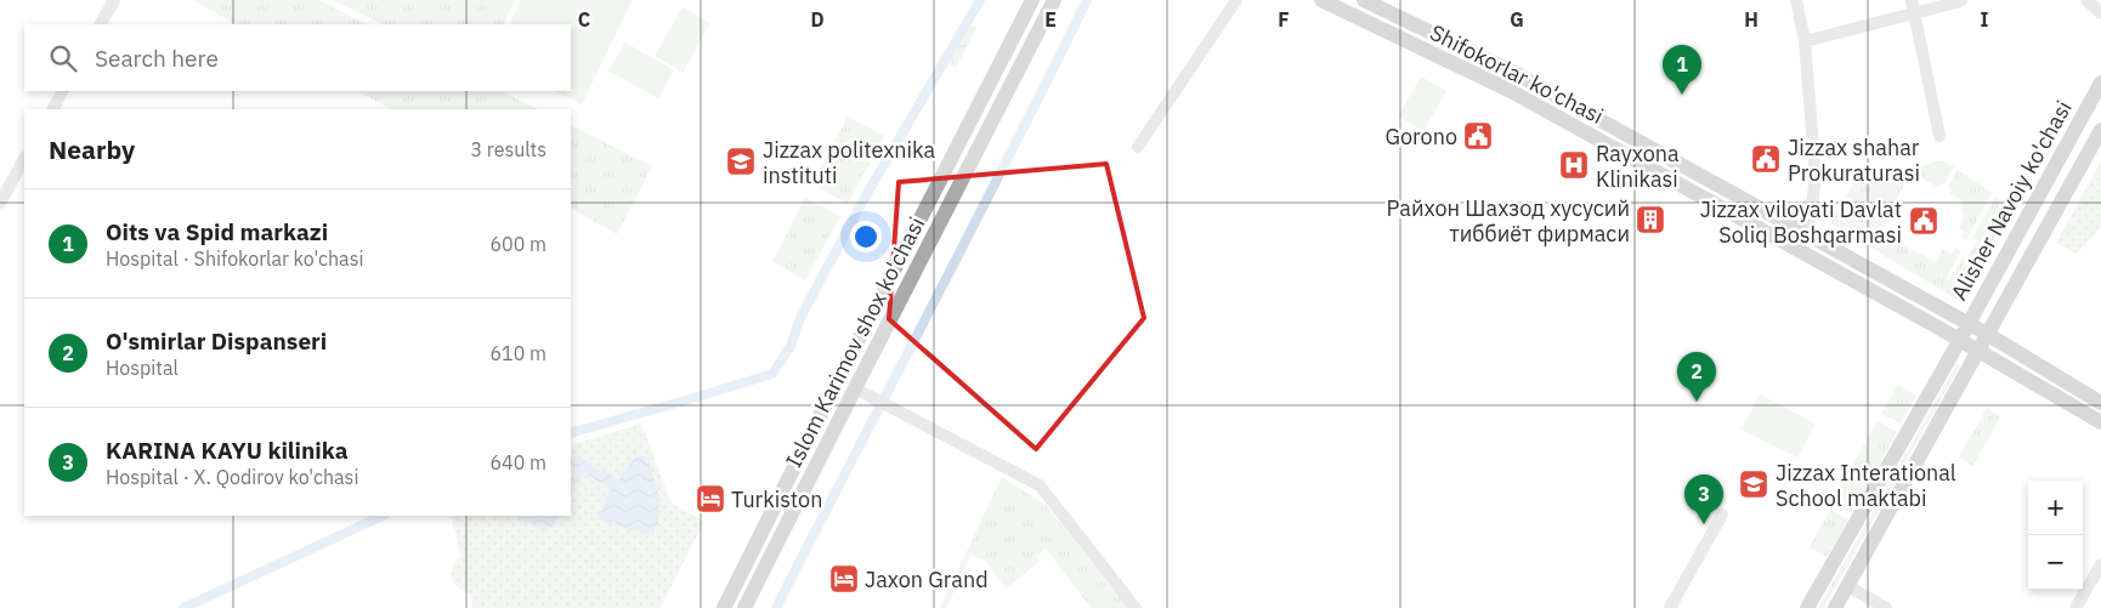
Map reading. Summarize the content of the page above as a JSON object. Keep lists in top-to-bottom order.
{
  "streets": {
    "main road": ["Shifokorlar ko'chasi", "Alisher Navoiy ko'chasi", "Islom Karimov shox ko'chasi"]
  },
  "crossings": [
    ["Shifokorlar ko'chasi", "Alisher Navoiy ko'chasi"]
  ],
  "places": {
    "public building": ["Gorono", "Jizzax shahar Prokuraturasi", "Jizzax viloyati Davlat Soliq Boshqarmasi"],
    "school or university": ["Jizzax politexnika instituti", "Jizzax Interational School maktabi"],
    "hospital": ["Rayxona Klinikasi"],
    "building": ["Райхон Шахзод хусусий тиббиёт фирмаси"],
    "hotel": ["Turkiston", "Jaxon Grand"]
  },
  "page": {
    "search": "Search here",
    "pins": ["1", "2", "3"],
    "heading": ["Nearby", "3 results"],
    "list": [
      {
        "mark": "1",
        "name": "Oits va Spid markazi",
        "note": "Hospital · Shifokorlar ko'chasi",
        "value": "600 m"
      },
      {
        "mark": "2",
        "name": "O'smirlar Dispanseri",
        "note": "Hospital",
        "value": "610 m"
      },
      {
        "mark": "3",
        "name": "KARINA KAYU kilinika",
        "note": "Hospital · X. Qodirov ko'chasi",
        "value": "640 m"
      }
    ],
    "map_buttons": ["+", "−"]
  },
  "grid": {
    "columns": [
      "C",
      "D",
      "E",
      "F",
      "G",
      "H",
      "I"
    ]
  }
}
